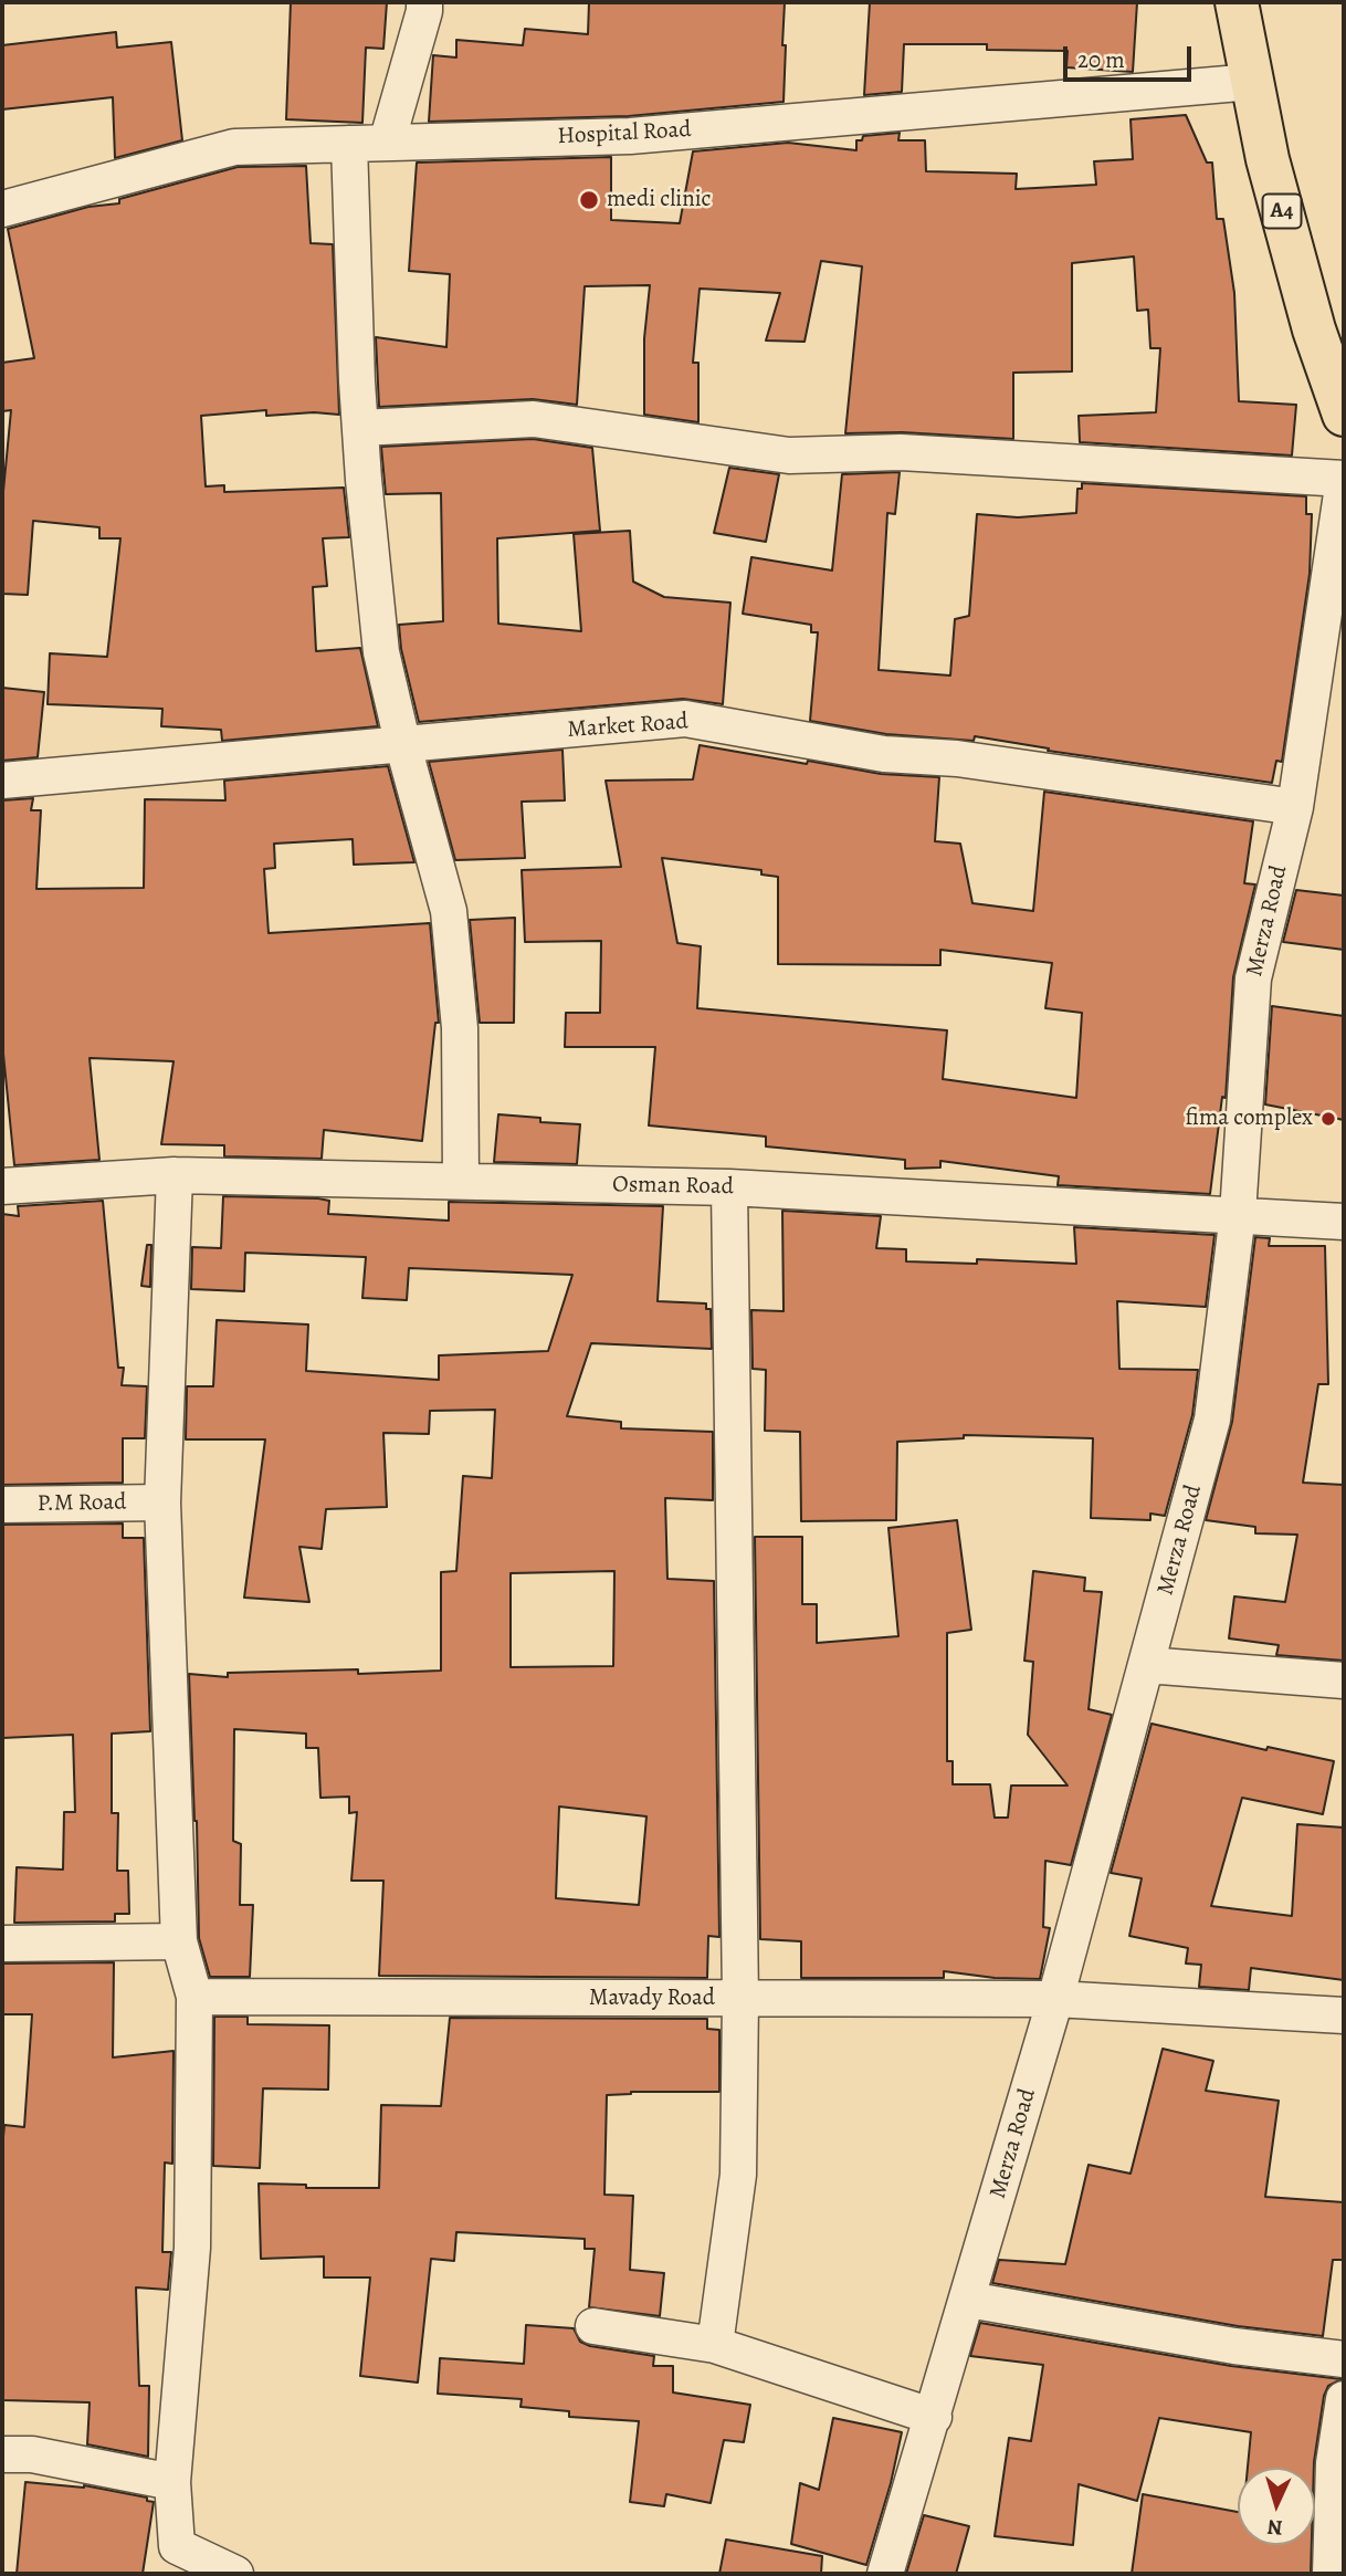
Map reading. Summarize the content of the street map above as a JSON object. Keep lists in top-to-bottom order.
{
  "streets": {
    "highway": ["A4"],
    "street": [
      "Hospital Road",
      "Market Road",
      "Merza Road",
      "Osman Road",
      "P.M Road",
      "Mavady Road"
    ]
  },
  "crossings": [
    ["Hospital Road", "A4"],
    ["Market Road", "Merza Road"],
    ["Merza Road", "Osman Road"],
    ["Merza Road", "Mavady Road"]
  ],
  "places": ["medi clinic", "fima complex"],
  "scale_bar": "20 m",
  "north": "bottom"
}
